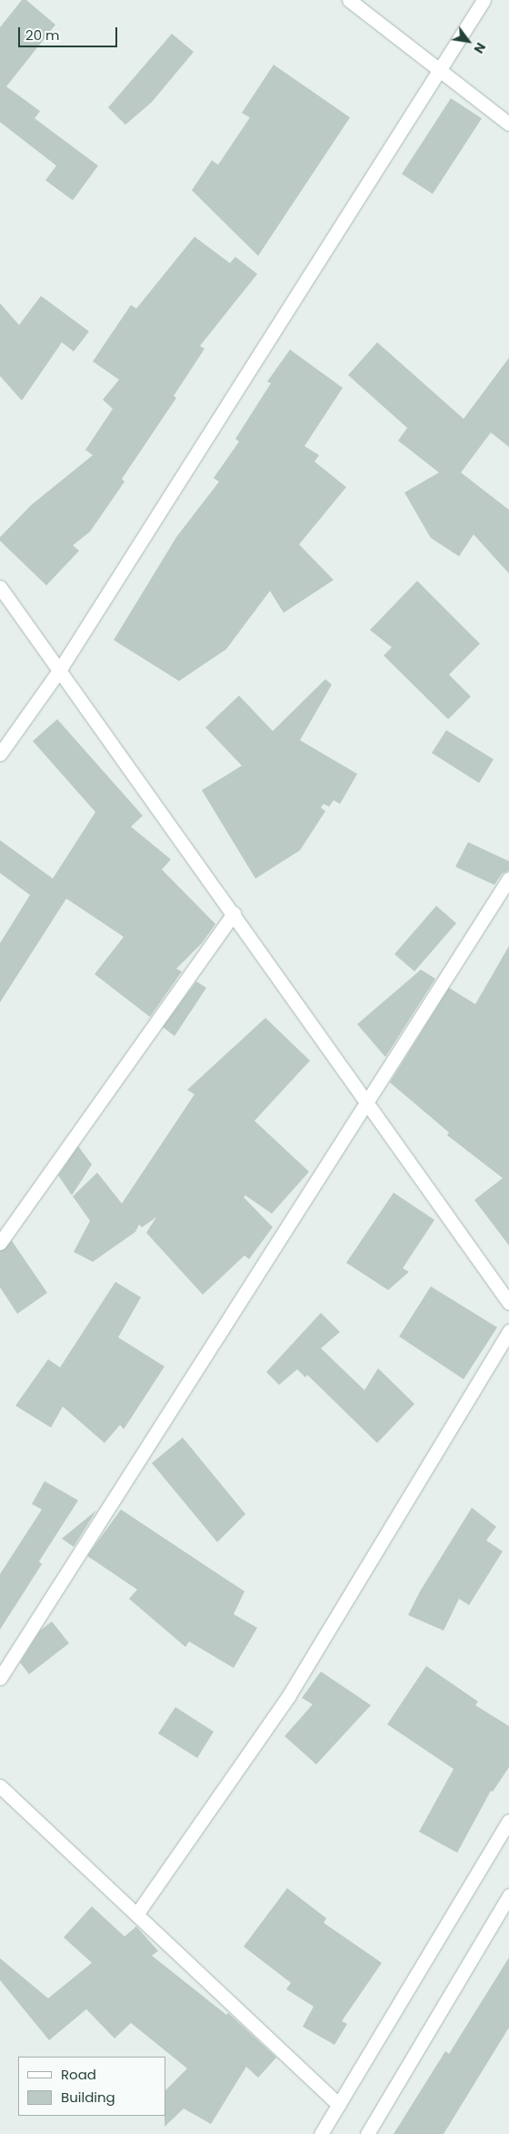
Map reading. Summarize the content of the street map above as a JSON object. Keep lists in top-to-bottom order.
{
  "legend": ["Road", "Building"],
  "scale_bar": "20 m",
  "north": "bottom right"
}
